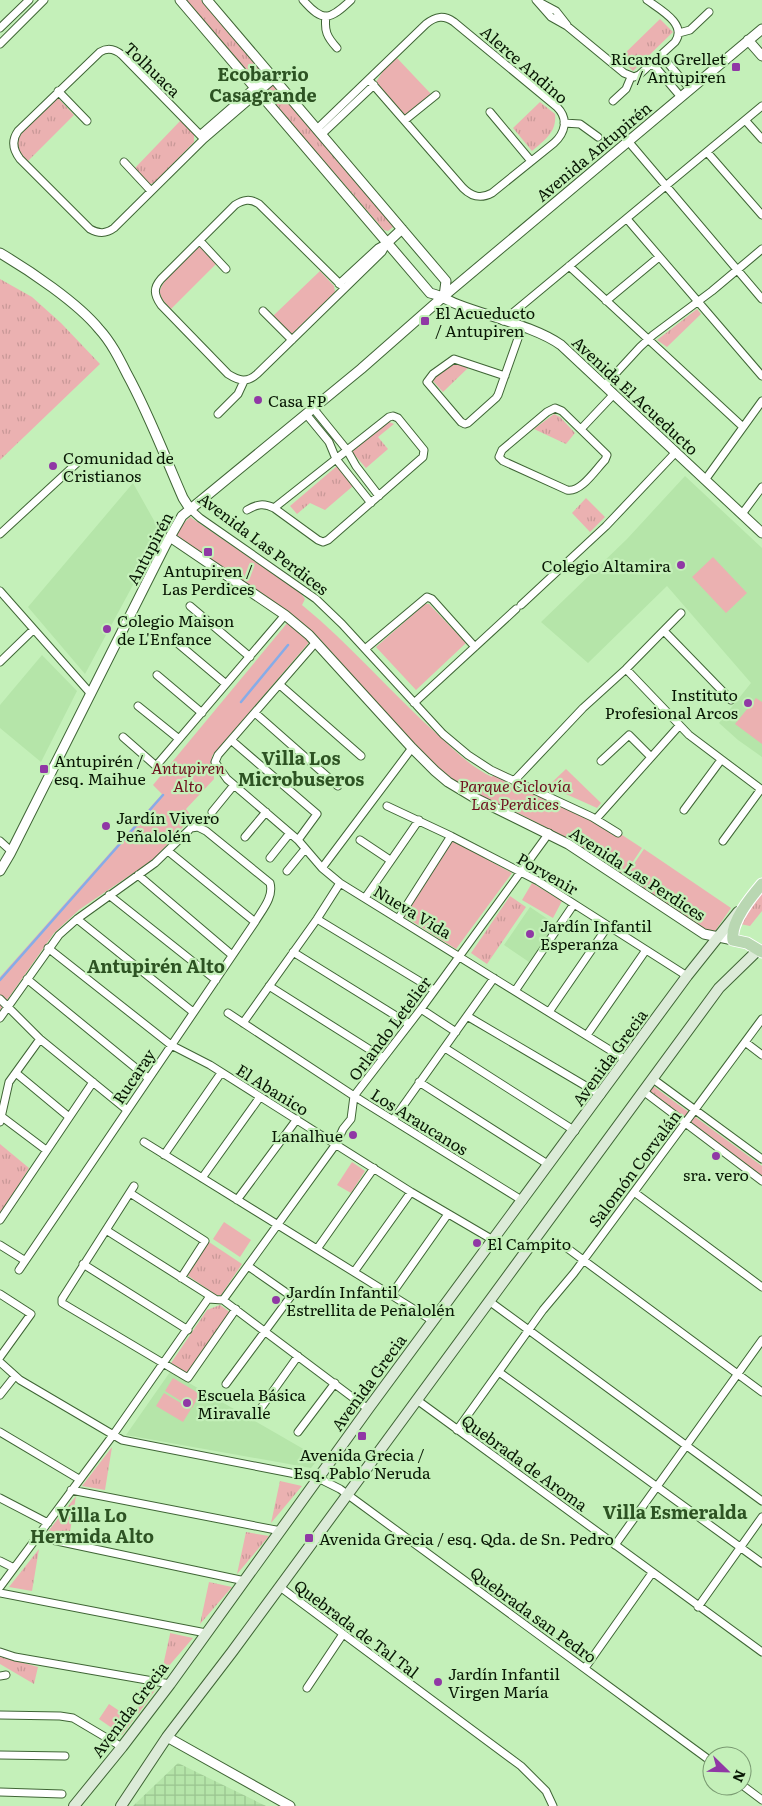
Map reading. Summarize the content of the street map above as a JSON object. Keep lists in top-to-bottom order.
{
  "streets": {
    "main road": ["Avenida Grecia"],
    "street": [
      "Alerce Andino",
      "Tolhuaca",
      "Avenida Antupirén",
      "Avenida El Acueducto",
      "Avenida Las Perdices",
      "Antupirén",
      "Porvenir",
      "Nueva Vida",
      "Orlando Letelier",
      "Rucaray",
      "El Abanico",
      "Los Araucanos",
      "Salomón Corvalán",
      "Quebrada de Aroma",
      "Quebrada san Pedro",
      "Quebrada de Tal Tal"
    ]
  },
  "crossings": [
    ["Avenida Antupirén", "Avenida El Acueducto"],
    ["Avenida Antupirén", "Antupirén"],
    ["Avenida El Acueducto", "Antupirén"],
    ["Avenida Las Perdices", "Antupirén"],
    ["Avenida Las Perdices", "Orlando Letelier"],
    ["Avenida Las Perdices", "Avenida Grecia"],
    ["Porvenir", "Orlando Letelier"],
    ["Porvenir", "Avenida Grecia"],
    ["Nueva Vida", "Orlando Letelier"],
    ["Nueva Vida", "Avenida Grecia"],
    ["Orlando Letelier", "El Abanico"],
    ["Orlando Letelier", "Los Araucanos"],
    ["Avenida Grecia", "El Abanico"],
    ["Avenida Grecia", "Los Araucanos"],
    ["Avenida Grecia", "Quebrada san Pedro"],
    ["Rucaray", "El Abanico"],
    ["Salomón Corvalán", "Quebrada de Aroma"]
  ],
  "districts": [
    "Ecobarrio Casagrande",
    "Villa Los Microbuseros",
    "Antupirén Alto",
    "Villa Esmeralda",
    "Villa Lo Hermida Alto"
  ],
  "parks": ["Antupiren Alto", "Parque Ciclovía Las Perdices"],
  "places": {
    "transit": [
      "Ricardo Grellet / Antupiren",
      "El Acueducto / Antupiren",
      "Antupiren / Las Perdices",
      "Antupirén / esq. Maihue",
      "Avenida Grecia / Esq. Pablo Neruda",
      "Avenida Grecia / esq. Qda. de Sn. Pedro"
    ],
    "other": [
      "Casa FP",
      "Comunidad de Cristianos",
      "Colegio Altamira",
      "Colegio Maison de L'Enfance",
      "Instituto Profesional Arcos",
      "Jardín Vivero Peñalolén",
      "Jardín Infantil Esperanza",
      "Lanalhue",
      "sra. vero",
      "El Campito",
      "Jardín Infantil Estrellita de Peñalolén",
      "Escuela Básica Miravalle",
      "Jardín Infantil Virgen María"
    ]
  },
  "north": "bottom right"
}
